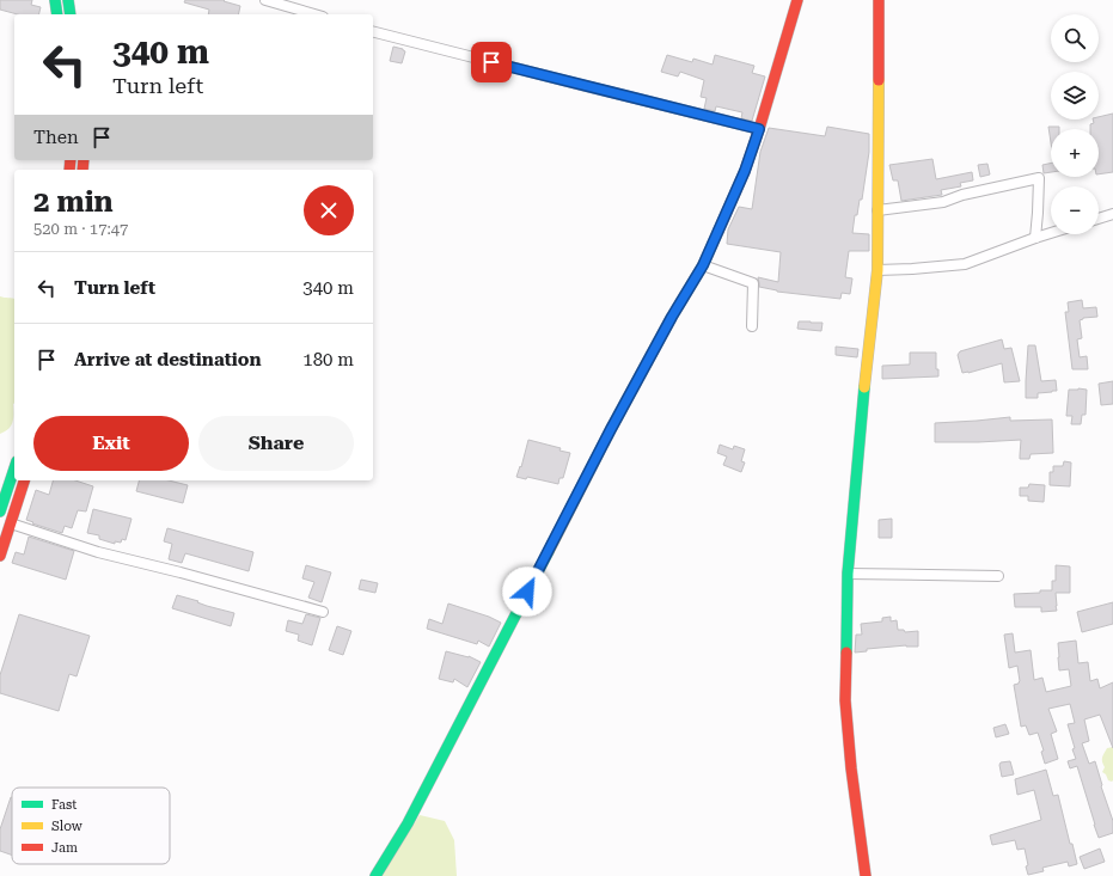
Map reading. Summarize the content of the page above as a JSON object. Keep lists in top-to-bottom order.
{
  "legend": ["Fast", "Slow", "Jam"],
  "page": {
    "map_buttons": ["+", "−"],
    "turn": ["340 m", "Turn left"],
    "then": "Then",
    "heading": ["2 min", "520 m · 17:47"],
    "list": [
      {
        "name": "Turn left",
        "value": "340 m"
      },
      {
        "name": "Arrive at destination",
        "value": "180 m"
      }
    ],
    "buttons": ["Exit", "Share"]
  }
}
